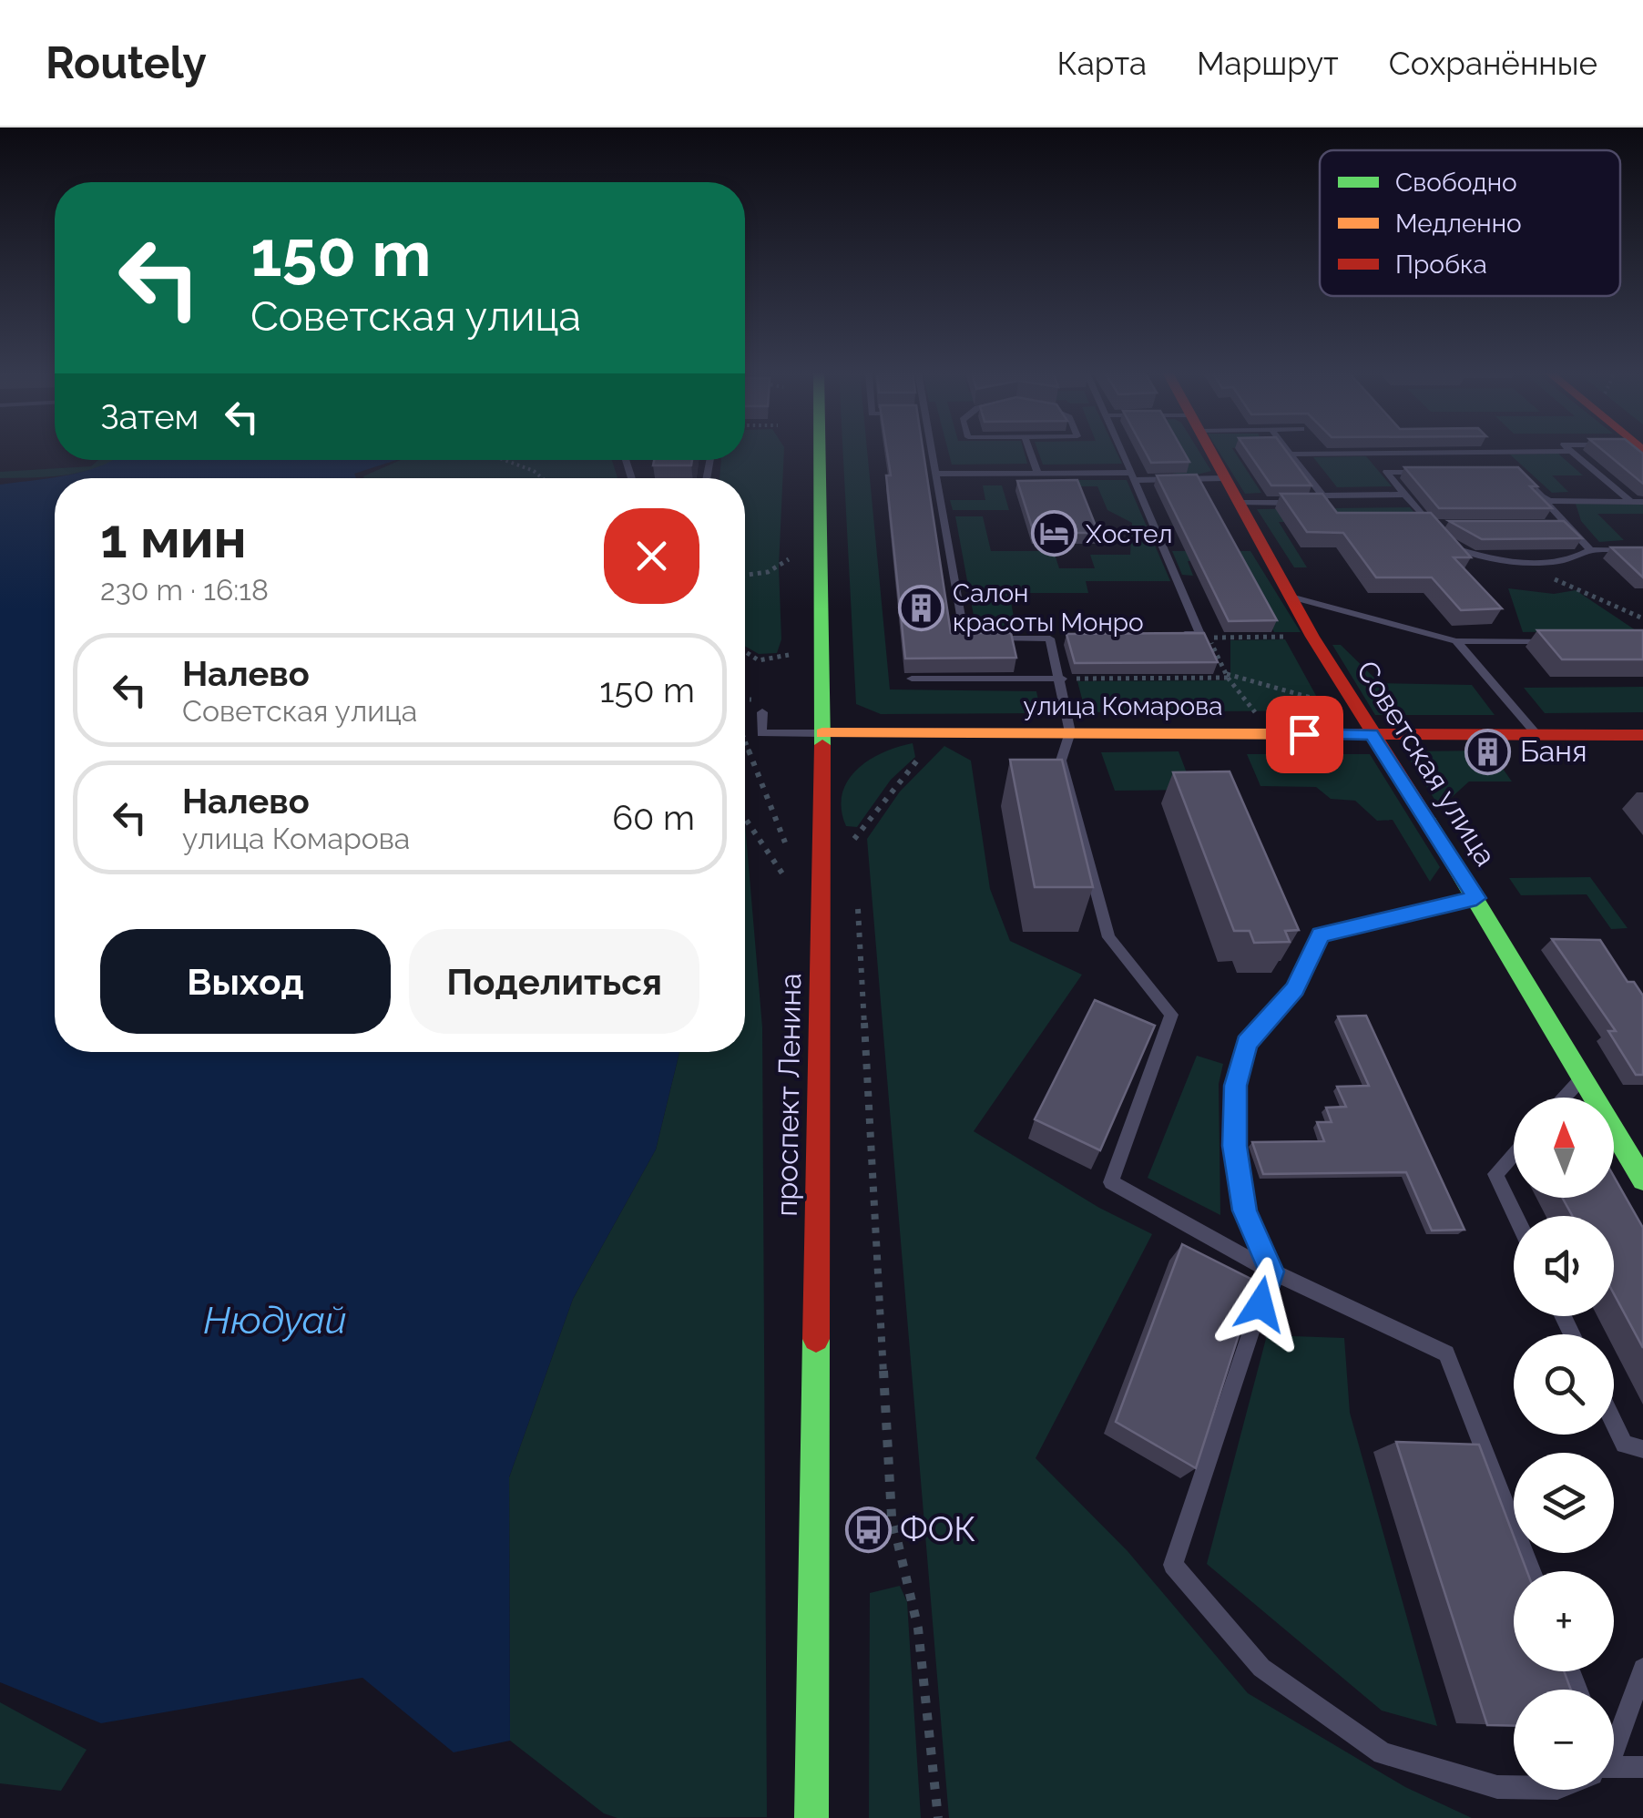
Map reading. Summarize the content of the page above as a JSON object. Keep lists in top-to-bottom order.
{
  "streets": {
    "street": ["улица Комарова", "Советская улица", "проспект Ленина"]
  },
  "crossings": [
    ["улица Комарова", "Советская улица"],
    ["улица Комарова", "проспект Ленина"]
  ],
  "water": ["Нюдуай"],
  "places": {
    "hotel": ["Хостел"],
    "building": ["Салон красоты Монро", "Баня"],
    "bus stop": ["ФОК"]
  },
  "legend": ["Свободно", "Медленно", "Пробка"],
  "north": "top",
  "page": {
    "header": "Routely",
    "nav": ["Карта", "Маршрут", "Сохранённые"],
    "turn": ["150 m", "Советская улица"],
    "then": "Затем",
    "heading": ["1 мин", "230 m · 16:18"],
    "list": [
      {
        "name": "Налево",
        "note": "Советская улица",
        "value": "150 m"
      },
      {
        "name": "Налево",
        "note": "улица Комарова",
        "value": "60 m"
      }
    ],
    "buttons": ["Выход", "Поделиться"],
    "map_buttons": ["+", "−"]
  }
}
